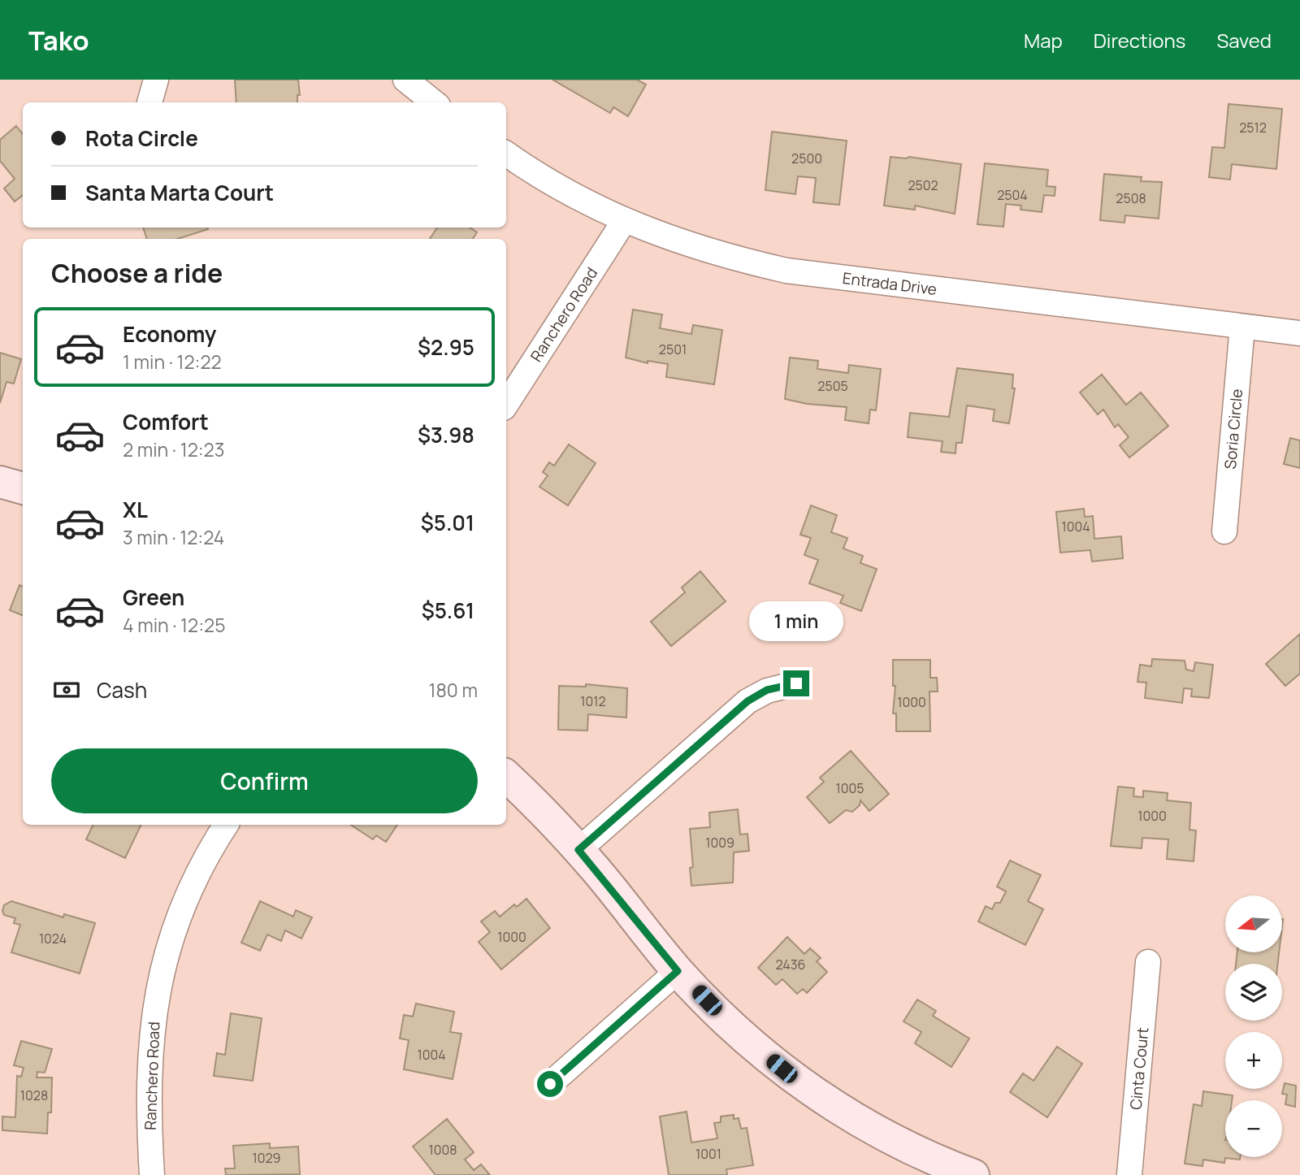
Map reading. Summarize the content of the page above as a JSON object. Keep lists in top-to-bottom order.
{
  "streets": {
    "street": [
      "Entrada Drive",
      "Ranchero Road",
      "Soria Circle",
      "Cinta Court"
    ]
  },
  "crossings": [
    ["Entrada Drive", "Ranchero Road"],
    ["Entrada Drive", "Soria Circle"]
  ],
  "house_numbers": [
    "2512",
    "2500",
    "2502",
    "2504",
    "2508",
    "2501",
    "2505",
    "1004",
    "1012",
    "1000",
    "1005",
    "1000",
    "1009",
    "1000",
    "1024",
    "2436",
    "1004",
    "1028",
    "1008",
    "1001",
    "1029"
  ],
  "north": "left",
  "page": {
    "header": "Tako",
    "nav": ["Map", "Directions", "Saved"],
    "banner": ["Rota Circle", "Santa Marta Court"],
    "heading": "Choose a ride",
    "list": [
      {
        "name": "Economy",
        "note": "1 min · 12:22",
        "value": "$2.95"
      },
      {
        "name": "Comfort",
        "note": "2 min · 12:23",
        "value": "$3.98"
      },
      {
        "name": "XL",
        "note": "3 min · 12:24",
        "value": "$5.01"
      },
      {
        "name": "Green",
        "note": "4 min · 12:25",
        "value": "$5.61"
      }
    ],
    "bubble": "1 min",
    "pay": ["Cash", "180 m"],
    "buttons": "Confirm",
    "map_buttons": ["+", "−"]
  }
}
